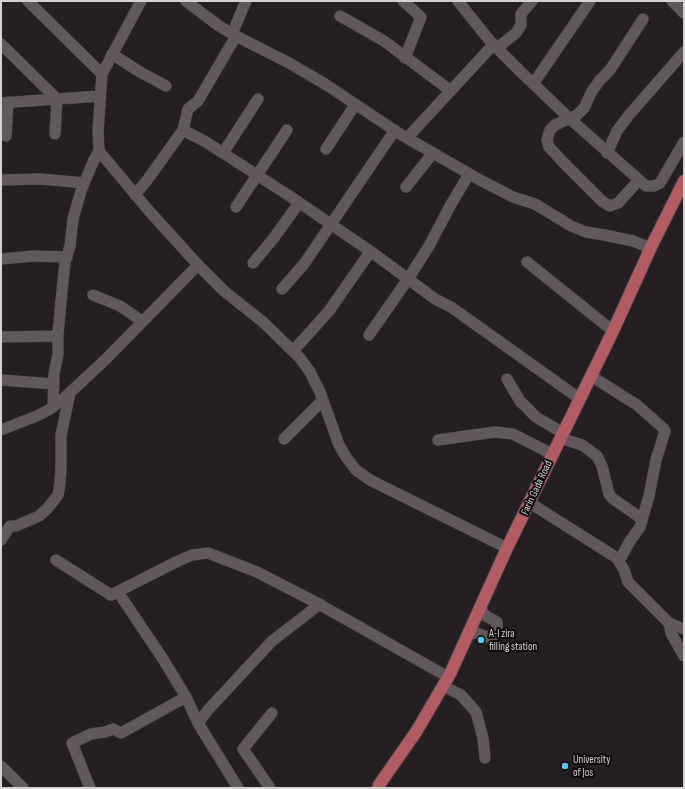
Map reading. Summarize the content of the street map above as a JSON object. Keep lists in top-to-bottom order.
{
  "streets": {
    "main road": ["Farin Gada Road"]
  },
  "places": ["A-l zira filling station", "University of Jos"]
}
